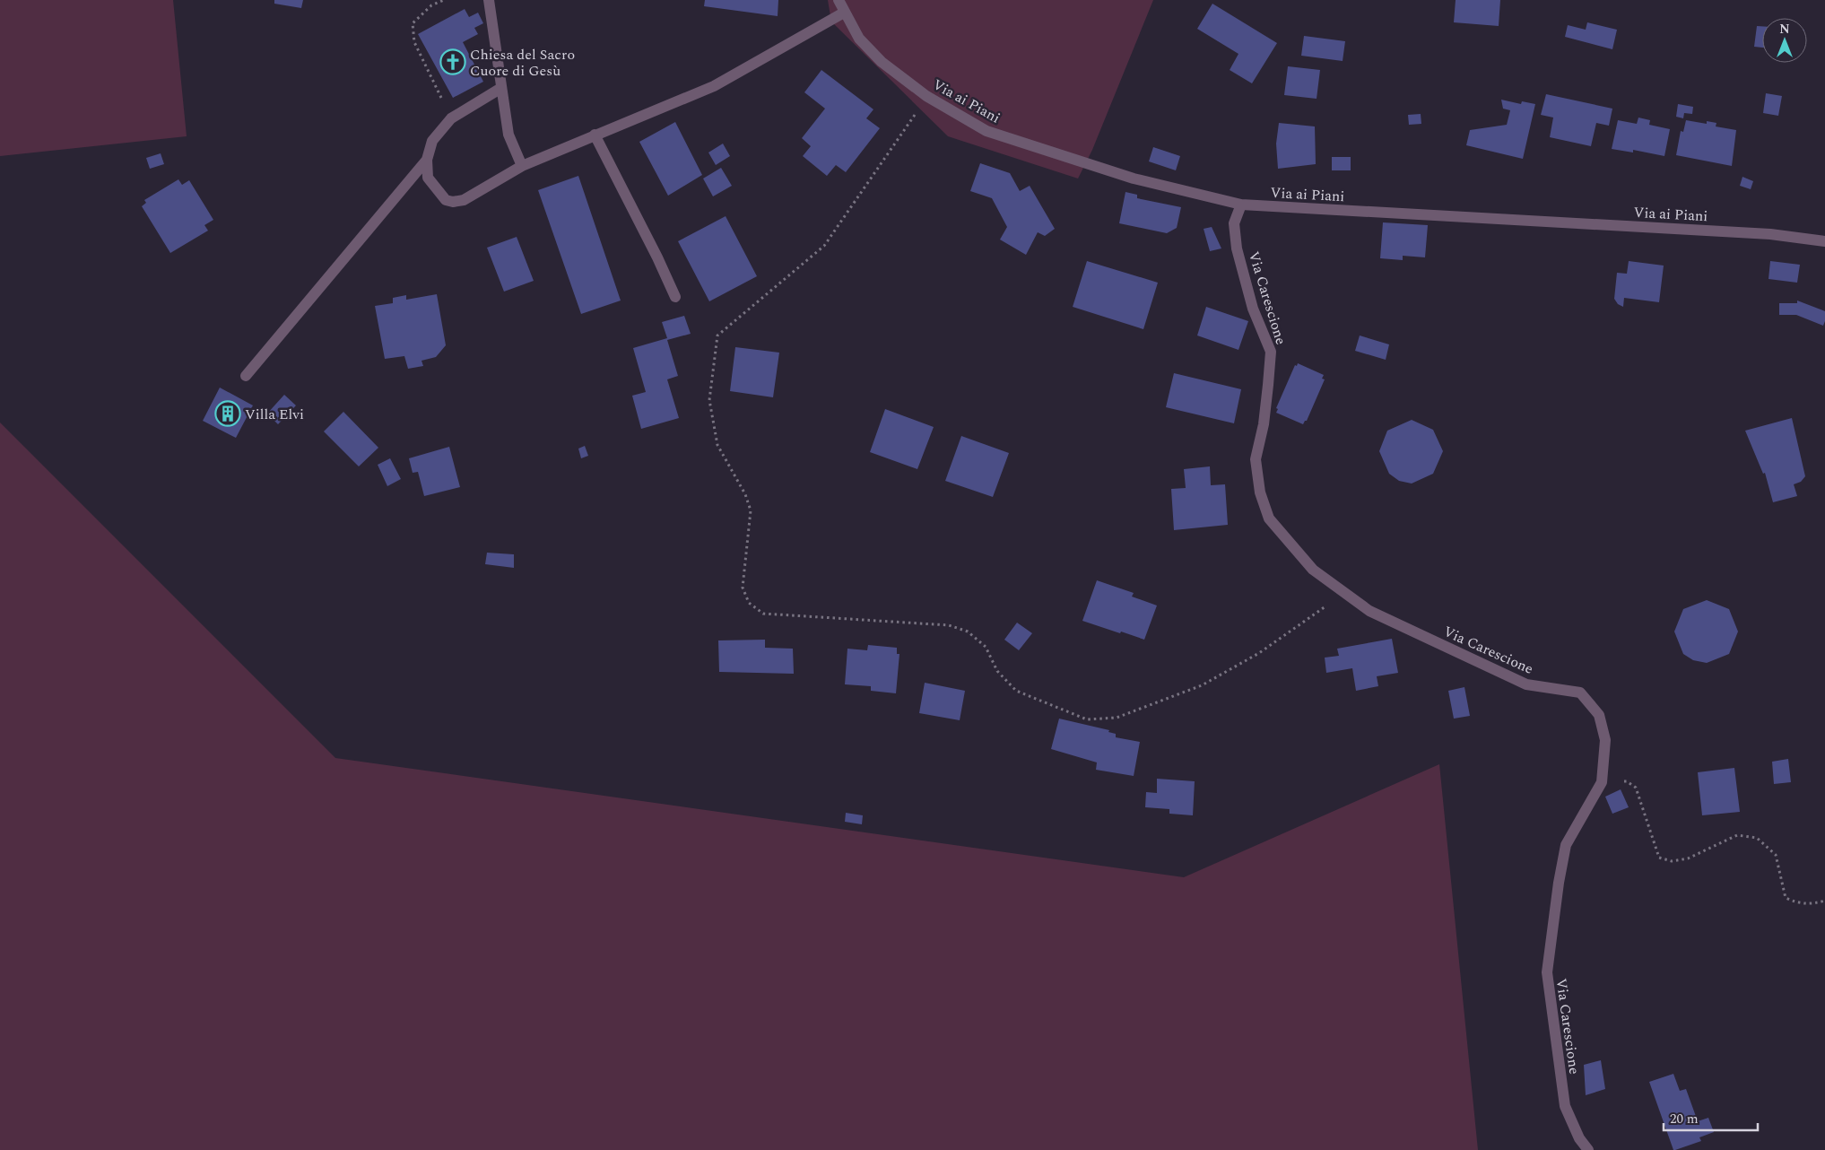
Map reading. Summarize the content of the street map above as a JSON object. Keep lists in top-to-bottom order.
{
  "streets": {
    "street": ["Via ai Piani", "Via Carescione"]
  },
  "crossings": [
    ["Via ai Piani", "Via Carescione"]
  ],
  "places": {
    "church": ["Chiesa del Sacro Cuore di Gesù"],
    "building": ["Villa Elvi"]
  },
  "scale_bar": "20 m",
  "north": "top"
}
